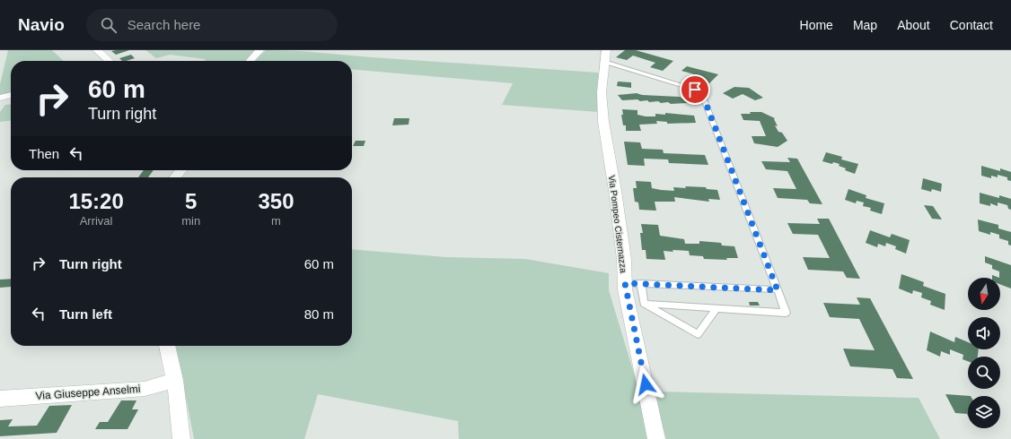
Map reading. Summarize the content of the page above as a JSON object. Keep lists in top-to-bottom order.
{
  "streets": {
    "street": ["Via Pompeo Cisternazza", "Via Giuseppe Anselmi"]
  },
  "north": "bottom",
  "page": {
    "header": "Navio",
    "search": "Search here",
    "nav": [
      "Home",
      "Map",
      "About",
      "Contact"
    ],
    "turn": ["60 m", "Turn right"],
    "then": "Then",
    "eta": [
      "15:20",
      "Arrival",
      "5",
      "min",
      "350",
      "m"
    ],
    "list": [
      {
        "name": "Turn right",
        "value": "60 m"
      },
      {
        "name": "Turn left",
        "value": "80 m"
      }
    ]
  }
}
